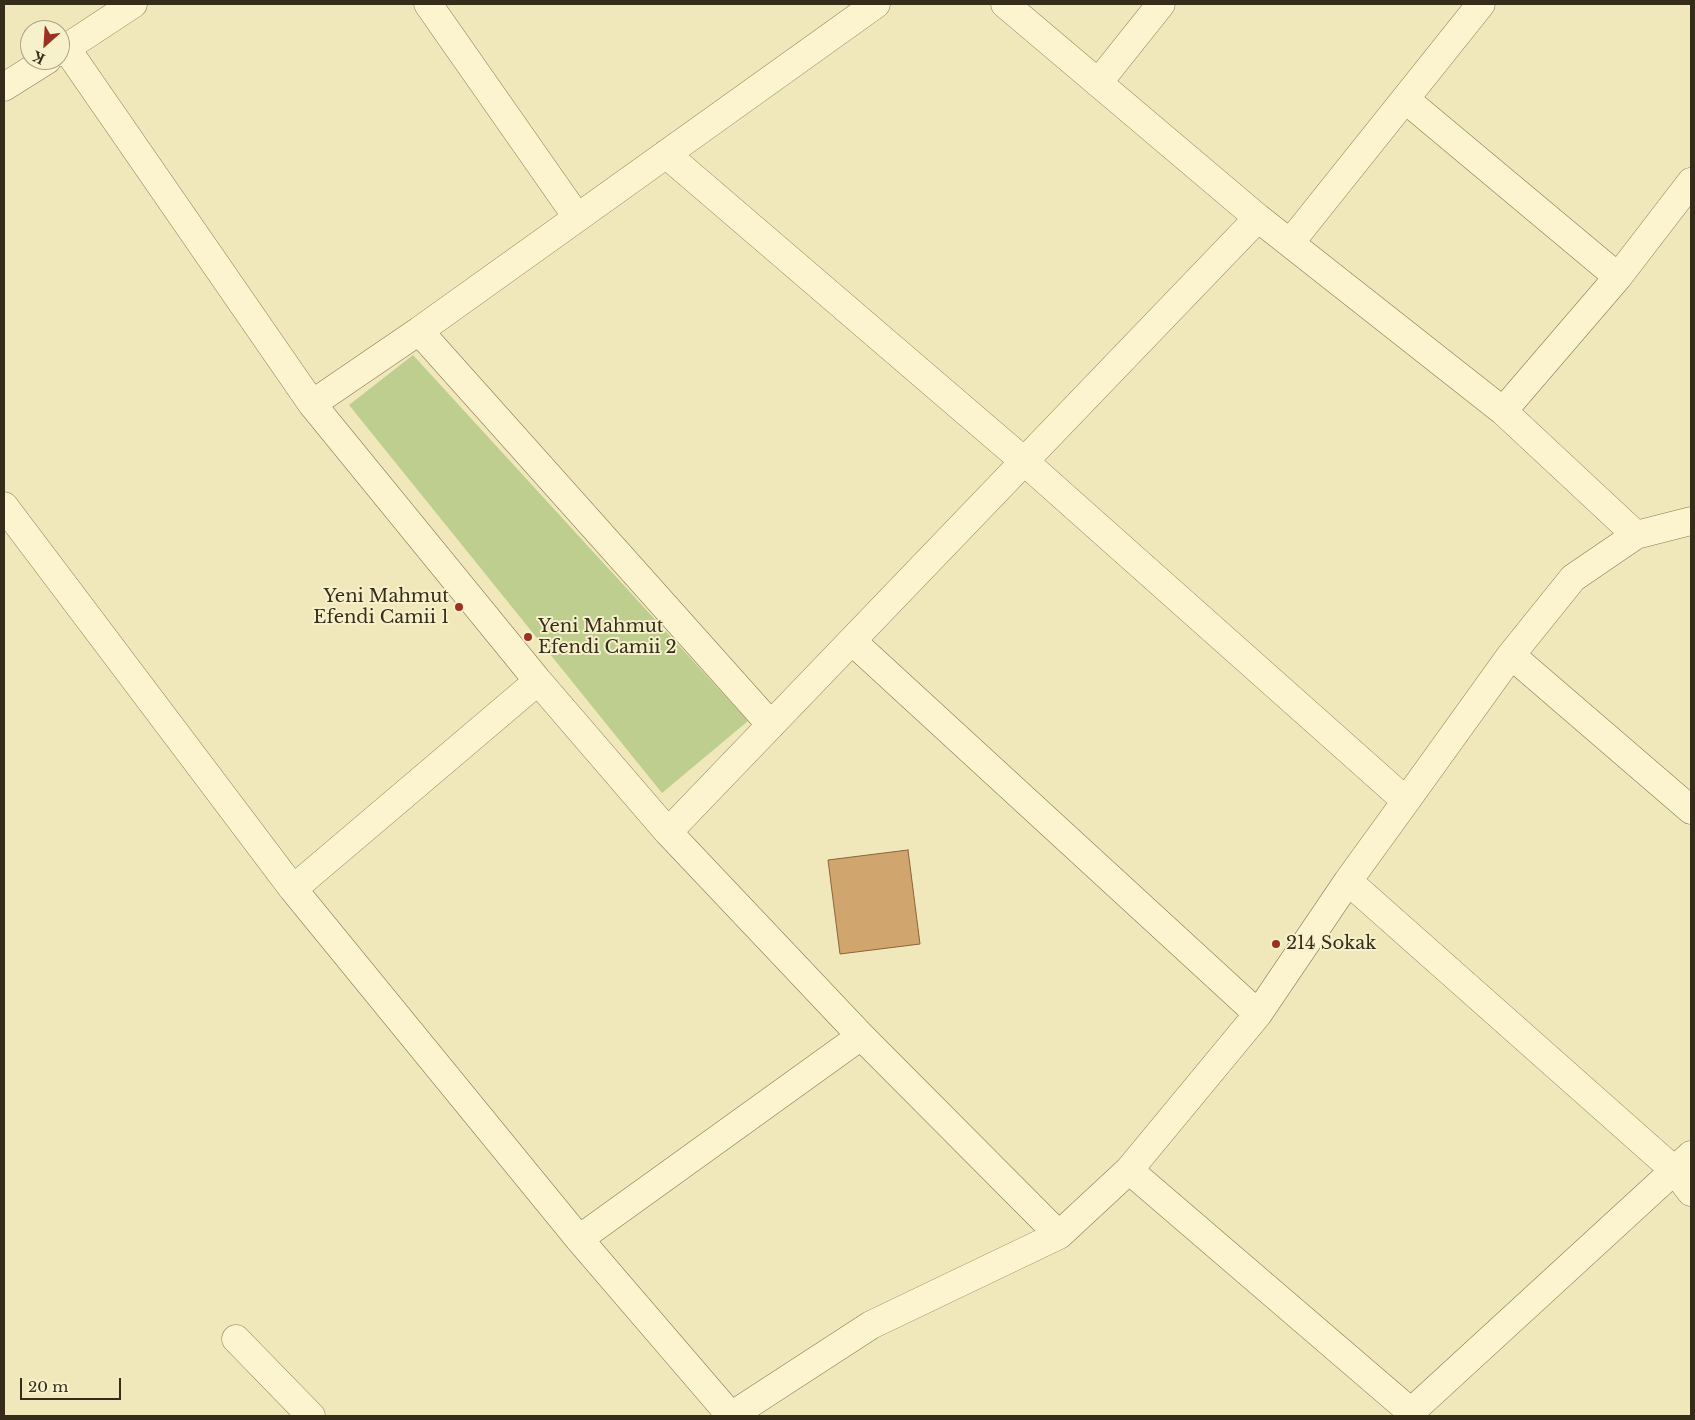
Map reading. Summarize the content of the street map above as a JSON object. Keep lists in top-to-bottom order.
{
  "places": ["Yeni Mahmut Efendi Camii 1", "Yeni Mahmut Efendi Camii 2", "214 Sokak"],
  "scale_bar": "20 m",
  "north": "bottom left"
}
